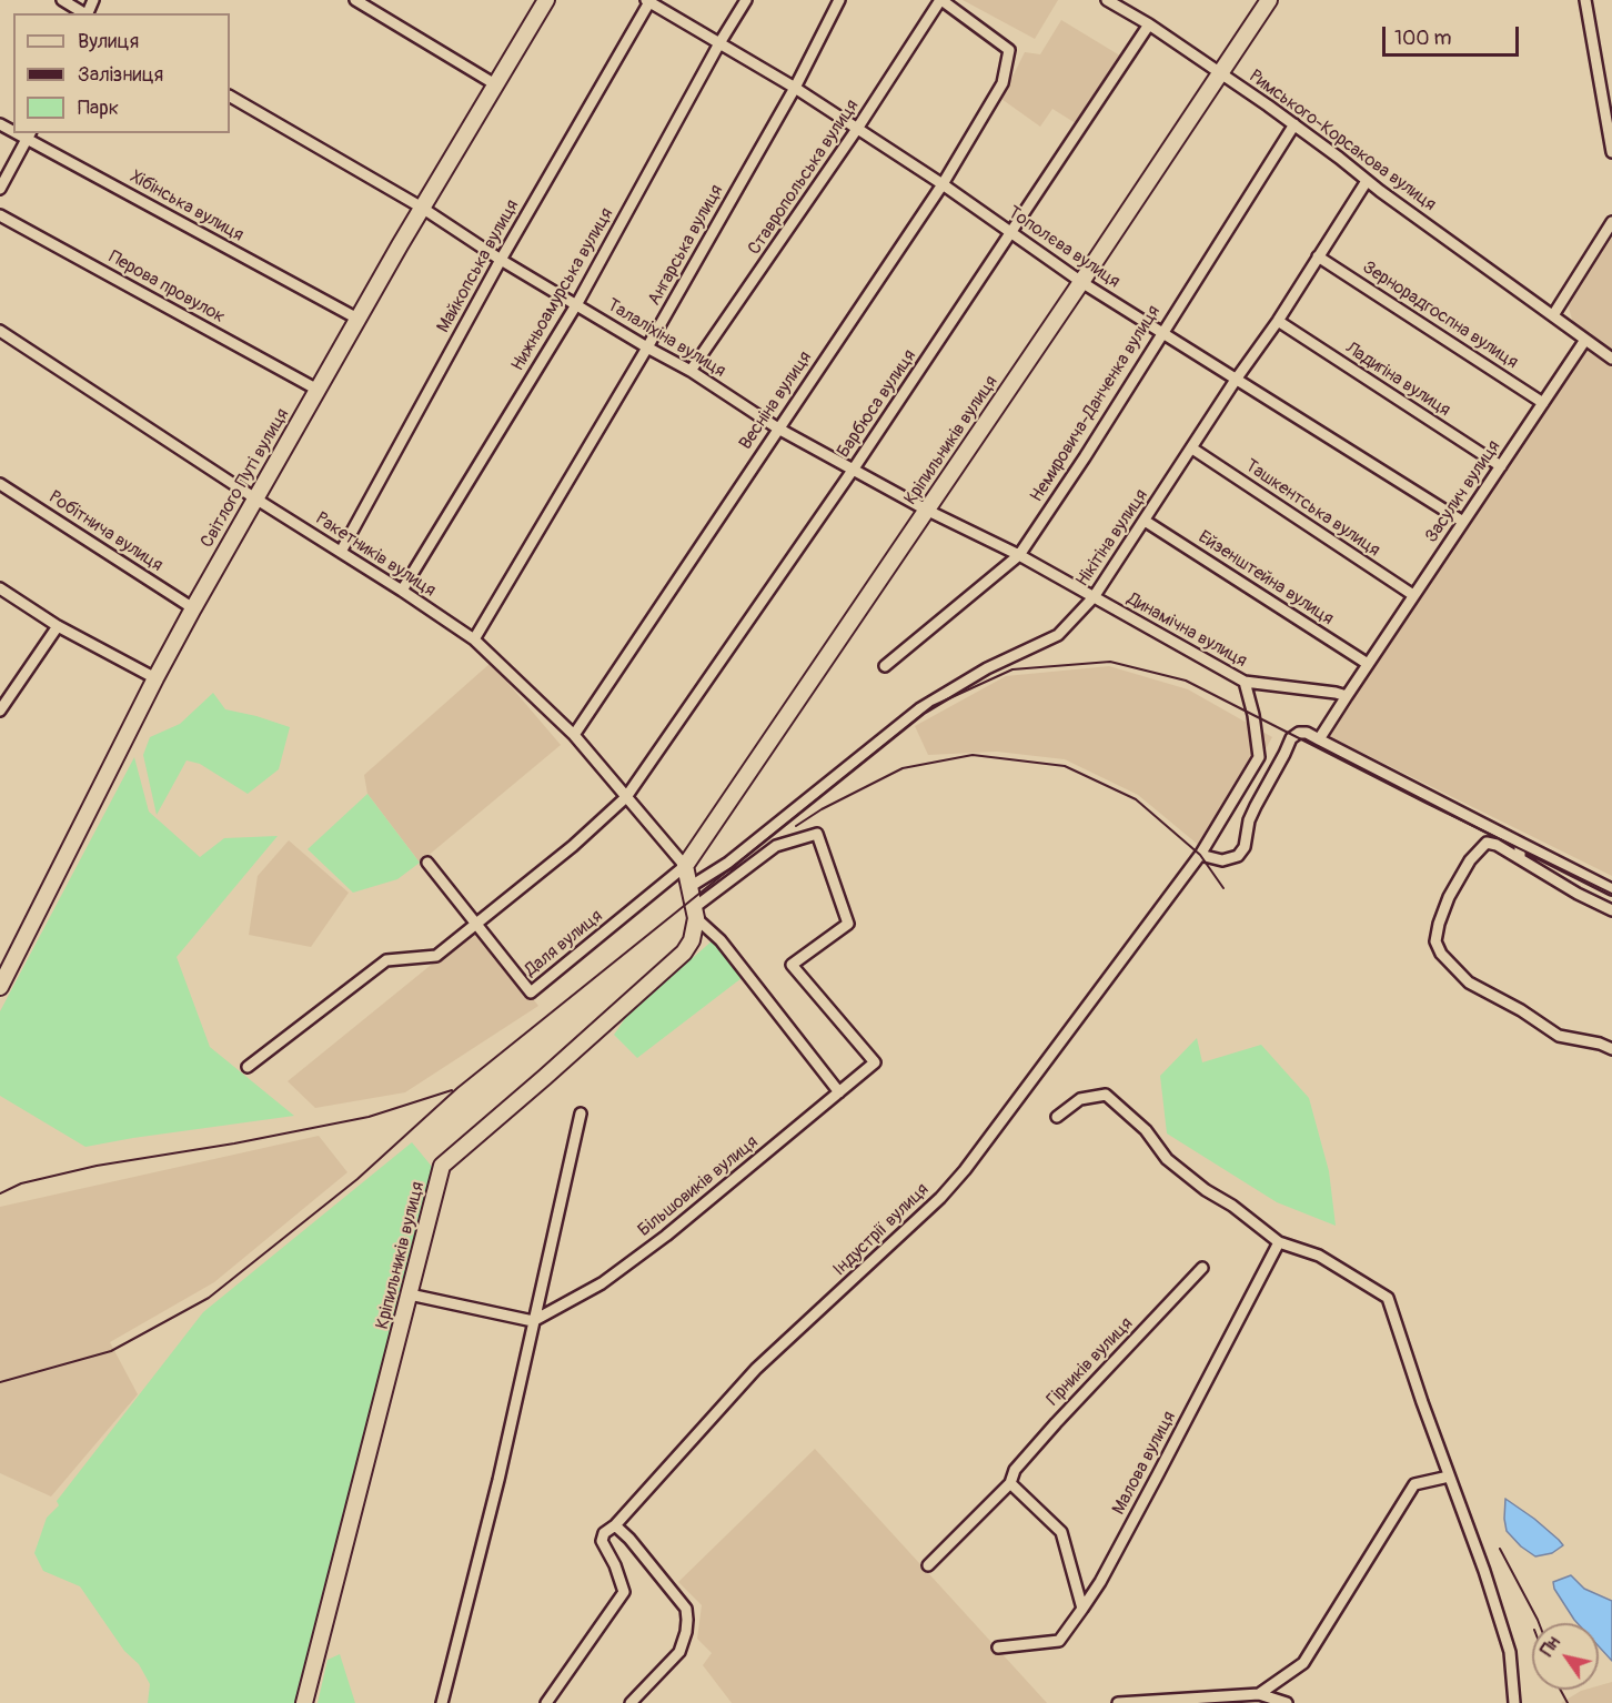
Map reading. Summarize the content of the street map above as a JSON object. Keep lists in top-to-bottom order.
{
  "streets": {
    "street": [
      "Римського-Корсакова вулиця",
      "Ставропольська вулиця",
      "Хібінська вулиця",
      "Ангарська вулиця",
      "Тополєва вулиця",
      "Майкопська вулиця",
      "Перова провулок",
      "Нижньоамурська вулиця",
      "Зернорадгоспна вулиця",
      "Талаліхіна вулиця",
      "Ладигіна вулиця",
      "Весніна вулиця",
      "Барбюса вулиця",
      "Немировича-Данченка вулиця",
      "Кріпильників вулиця",
      "Світлого Путі вулиця",
      "Засулич вулиця",
      "Ташкентська вулиця",
      "Робітнича вулиця",
      "Нікітіна вулиця",
      "Ракетників вулиця",
      "Ейзенштейна вулиця",
      "Динамічна вулиця",
      "Даля вулиця",
      "Більшовиків вулиця",
      "Індустрії вулиця",
      "Гірників вулиця",
      "Малова вулиця"
    ]
  },
  "crossings": [
    ["Римського-Корсакова вулиця", "Барбюса вулиця"],
    ["Римського-Корсакова вулиця", "Немировича-Данченка вулиця"],
    ["Римського-Корсакова вулиця", "Кріпильників вулиця"],
    ["Римського-Корсакова вулиця", "Засулич вулиця"],
    ["Римського-Корсакова вулиця", "Нікітіна вулиця"],
    ["Ставропольська вулиця", "Тополєва вулиця"],
    ["Ставропольська вулиця", "Талаліхіна вулиця"],
    ["Ставропольська вулиця", "Весніна вулиця"],
    ["Хібінська вулиця", "Світлого Путі вулиця"],
    ["Ангарська вулиця", "Тополєва вулиця"],
    ["Ангарська вулиця", "Талаліхіна вулиця"],
    ["Ангарська вулиця", "Ракетників вулиця"],
    ["Тополєва вулиця", "Майкопська вулиця"],
    ["Тополєва вулиця", "Нижньоамурська вулиця"],
    ["Тополєва вулиця", "Весніна вулиця"],
    ["Тополєва вулиця", "Барбюса вулиця"],
    ["Тополєва вулиця", "Немировича-Данченка вулиця"],
    ["Тополєва вулиця", "Кріпильників вулиця"],
    ["Тополєва вулиця", "Засулич вулиця"],
    ["Тополєва вулиця", "Нікітіна вулиця"],
    ["Майкопська вулиця", "Талаліхіна вулиця"],
    ["Майкопська вулиця", "Ракетників вулиця"],
    ["Перова провулок", "Світлого Путі вулиця"],
    ["Нижньоамурська вулиця", "Талаліхіна вулиця"],
    ["Нижньоамурська вулиця", "Ракетників вулиця"],
    ["Зернорадгоспна вулиця", "Засулич вулиця"],
    ["Зернорадгоспна вулиця", "Нікітіна вулиця"],
    ["Талаліхіна вулиця", "Весніна вулиця"],
    ["Талаліхіна вулиця", "Барбюса вулиця"],
    ["Талаліхіна вулиця", "Немировича-Данченка вулиця"],
    ["Талаліхіна вулиця", "Кріпильників вулиця"],
    ["Талаліхіна вулиця", "Світлого Путі вулиця"],
    ["Талаліхіна вулиця", "Нікітіна вулиця"],
    ["Талаліхіна вулиця", "Динамічна вулиця"],
    ["Ладигіна вулиця", "Засулич вулиця"],
    ["Ладигіна вулиця", "Нікітіна вулиця"],
    ["Весніна вулиця", "Ракетників вулиця"],
    ["Барбюса вулиця", "Ракетників вулиця"],
    ["Кріпильників вулиця", "Ракетників вулиця"],
    ["Кріпильників вулиця", "Даля вулиця"],
    ["Кріпильників вулиця", "Більшовиків вулиця"],
    ["Світлого Путі вулиця", "Робітнича вулиця"],
    ["Світлого Путі вулиця", "Ракетників вулиця"],
    ["Засулич вулиця", "Ташкентська вулиця"],
    ["Засулич вулиця", "Ейзенштейна вулиця"],
    ["Ташкентська вулиця", "Нікітіна вулиця"],
    ["Нікітіна вулиця", "Ейзенштейна вулиця"],
    ["Нікітіна вулиця", "Динамічна вулиця"],
    ["Ракетників вулиця", "Даля вулиця"],
    ["Динамічна вулиця", "Індустрії вулиця"]
  ],
  "legend": ["Вулиця", "Залізниця", "Парк"],
  "scale_bar": "100 m",
  "north": "top left"
}
